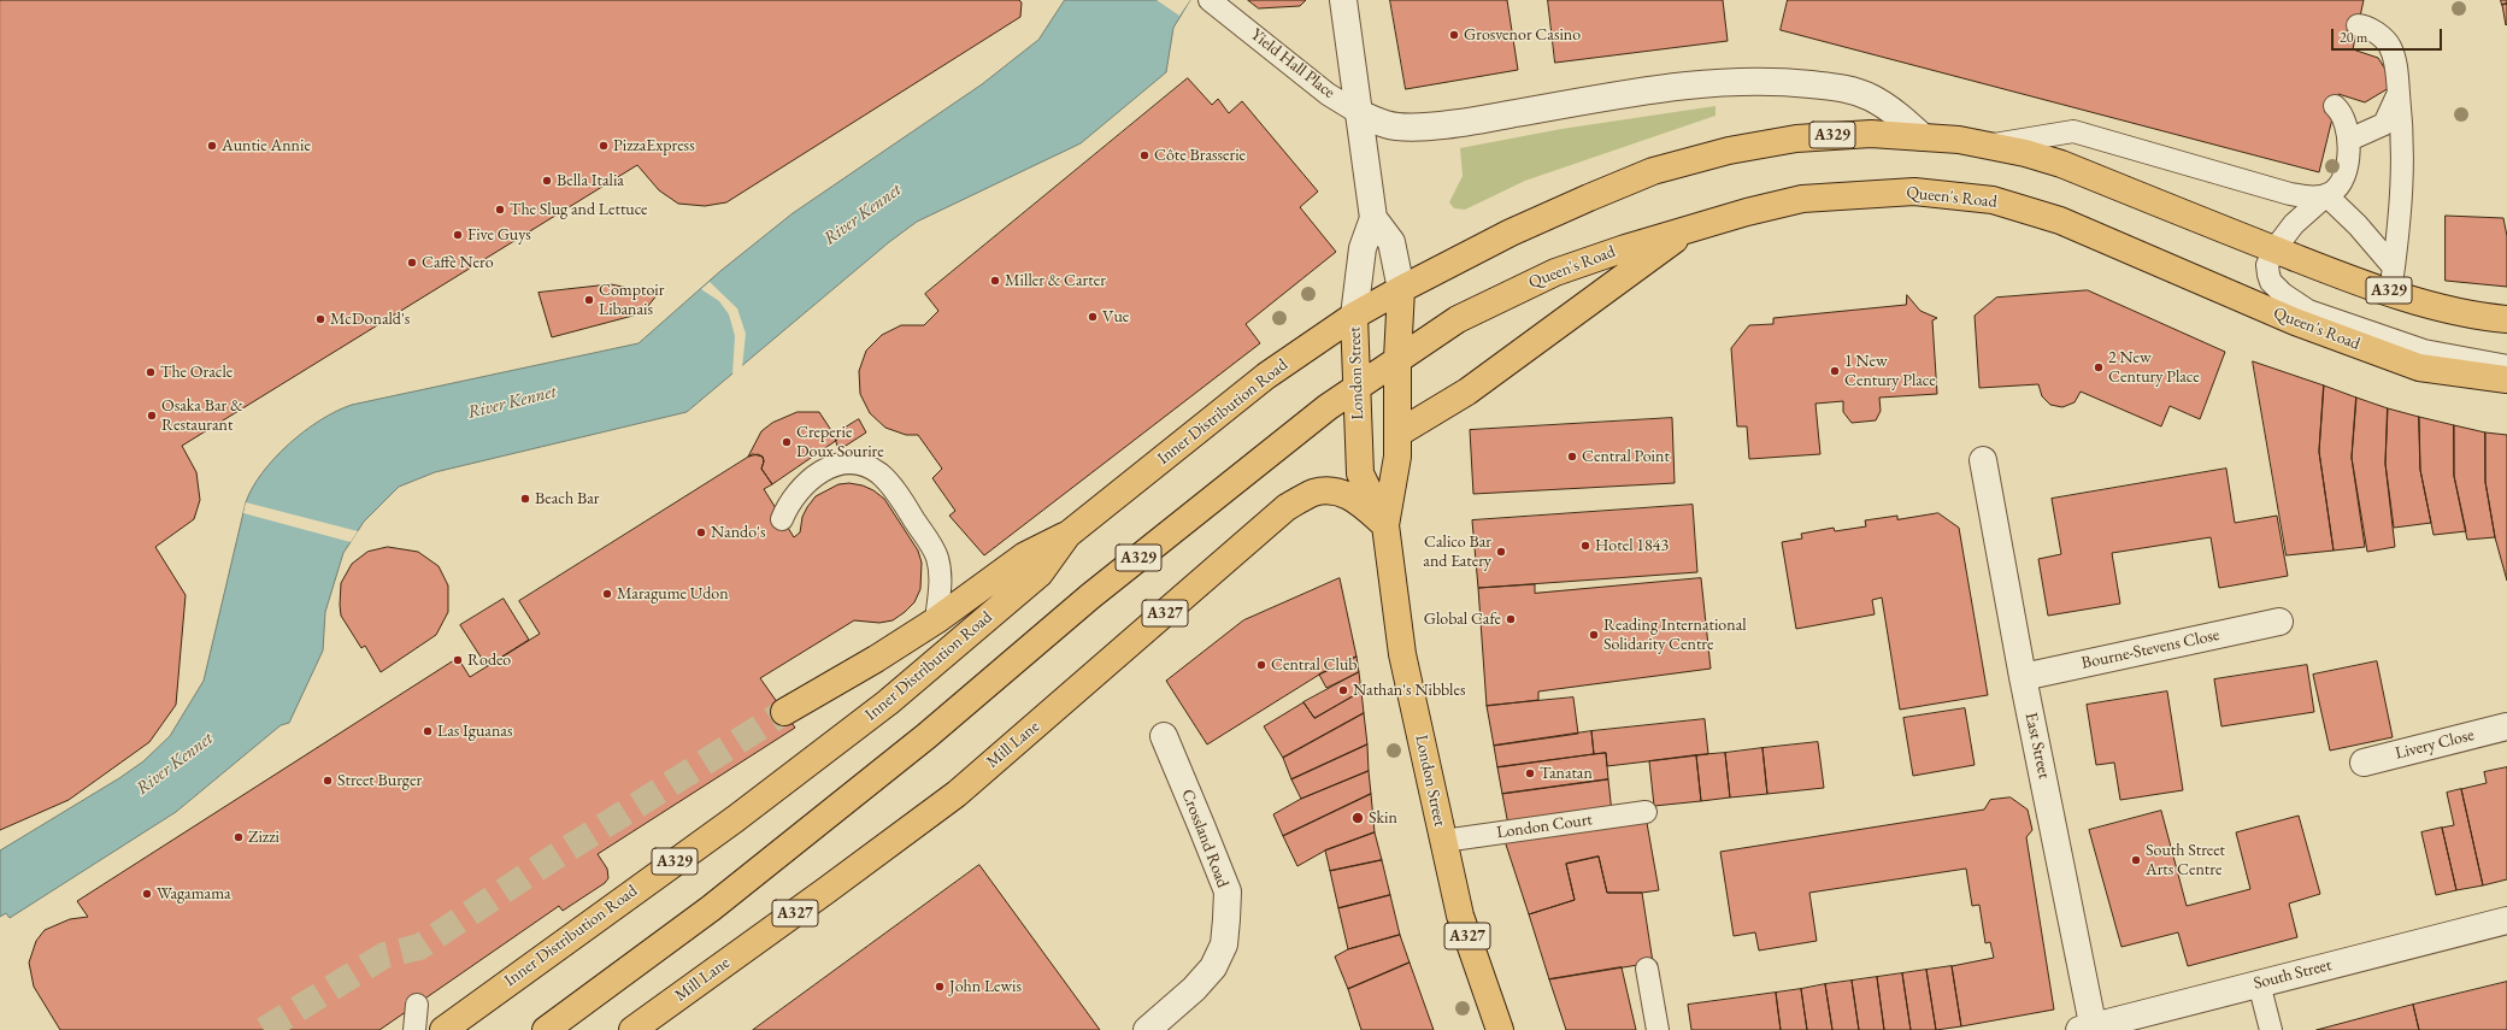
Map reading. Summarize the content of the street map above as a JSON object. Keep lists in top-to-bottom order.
{
  "streets": {
    "main road": [
      "A329",
      "Queen's Road",
      "London Street",
      "Inner Distribution Road",
      "A327",
      "Mill Lane"
    ],
    "street": [
      "Bourne-Stevens Close",
      "Livery Close",
      "East Street",
      "Crossland Road",
      "South Street"
    ],
    "lane": ["Yield Hall Place", "London Court"]
  },
  "crossings": [
    ["Yield Hall Place", "London Street"],
    ["A329", "Queen's Road"],
    ["A329", "London Street"],
    ["A329", "Inner Distribution Road"],
    ["Queen's Road", "London Street"],
    ["London Street", "Inner Distribution Road"],
    ["London Street", "Mill Lane"],
    ["London Street", "London Court"],
    ["Bourne-Stevens Close", "East Street"],
    ["East Street", "South Street"]
  ],
  "water": ["River Kennet"],
  "places": [
    "Grosvenor Casino",
    "Auntie Annie",
    "PizzaExpress",
    "Côte Brasserie",
    "Bella Italia",
    "The Slug and Lettuce",
    "Five Guys",
    "Caffè Nero",
    "Miller & Carter",
    "Comptoir Libanais",
    "Vue",
    "McDonald's",
    "2 New Century Place",
    "1 New Century Place",
    "The Oracle",
    "Osaka Bar & Restaurant",
    "Creperie Doux Sourire",
    "Central Point",
    "Beach Bar",
    "Nando's",
    "Hotel 1843",
    "Calico Bar and Eatery",
    "Maragume Udon",
    "Global Cafe",
    "Reading International Solidarity Centre",
    "Rodeo",
    "Central Club",
    "Nathan's Nibbles",
    "Las Iguanas",
    "Tanatan",
    "Street Burger",
    "Skin",
    "Zizzi",
    "South Street Arts Centre",
    "Wagamama",
    "John Lewis"
  ],
  "scale_bar": "20 m"
}
